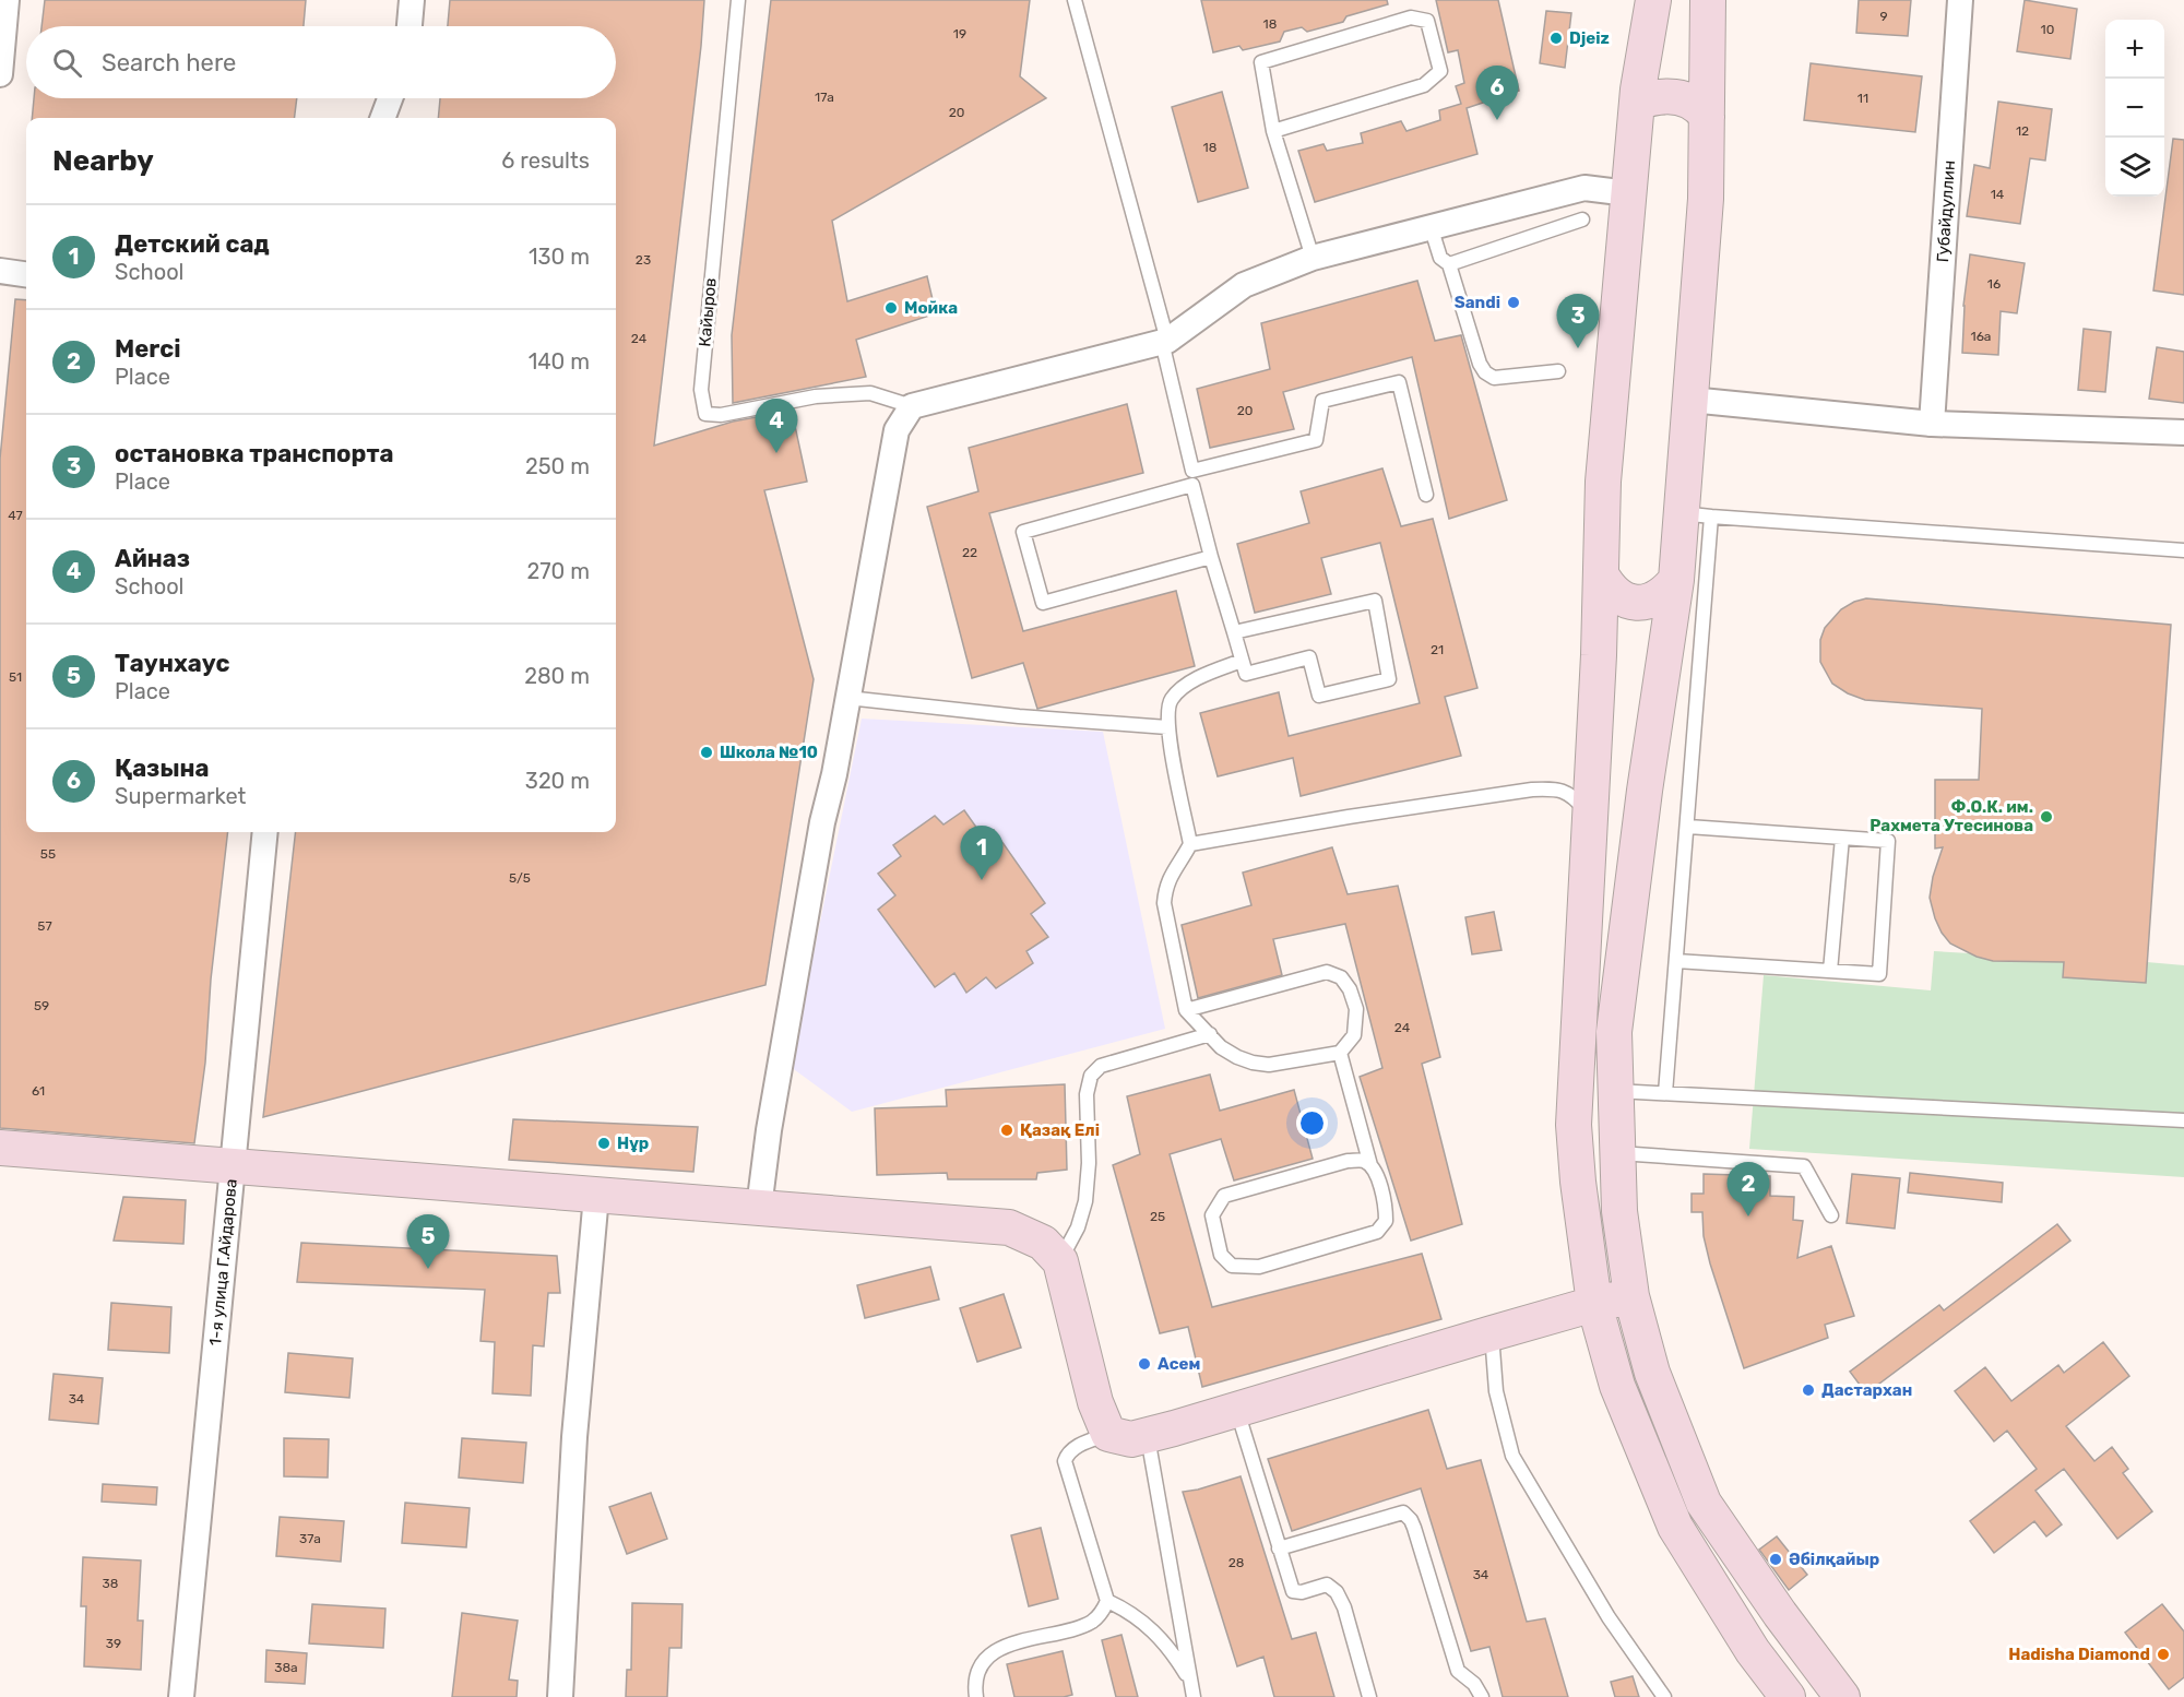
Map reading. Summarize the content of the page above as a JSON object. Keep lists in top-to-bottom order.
{
  "streets": {
    "street": ["Губайдуллин", "1-я улица Г.Айдарова"],
    "lane": ["Кайыров"]
  },
  "places": [
    "Djeiz",
    "Sandi",
    "Мойка",
    "Школа №10",
    "Ф.О.К. им. Рахмета Утесинова",
    "Қазақ Елі",
    "Нұр",
    "Асем",
    "Дастархан",
    "Әбілқайыр",
    "Hadisha Diamond"
  ],
  "house_numbers": [
    "9",
    "18",
    "10",
    "19",
    "17а",
    "11",
    "20",
    "12",
    "18",
    "14",
    "23",
    "16",
    "16а",
    "24",
    "20",
    "47",
    "22",
    "21",
    "51",
    "55",
    "5/5",
    "57",
    "59",
    "24",
    "61",
    "25",
    "34",
    "37а",
    "28",
    "34",
    "38",
    "39",
    "38а"
  ],
  "page": {
    "map_buttons": ["+", "−"],
    "search": "Search here",
    "pins": [
      "6",
      "3",
      "4",
      "1",
      "2",
      "5"
    ],
    "heading": ["Nearby", "6 results"],
    "list": [
      {
        "mark": "1",
        "name": "Детский сад",
        "note": "School",
        "value": "130 m"
      },
      {
        "mark": "2",
        "name": "Merci",
        "note": "Place",
        "value": "140 m"
      },
      {
        "mark": "3",
        "name": "остановка транспорта",
        "note": "Place",
        "value": "250 m"
      },
      {
        "mark": "4",
        "name": "Айназ",
        "note": "School",
        "value": "270 m"
      },
      {
        "mark": "5",
        "name": "Таунхаус",
        "note": "Place",
        "value": "280 m"
      },
      {
        "mark": "6",
        "name": "Қазына",
        "note": "Supermarket",
        "value": "320 m"
      }
    ]
  }
}
